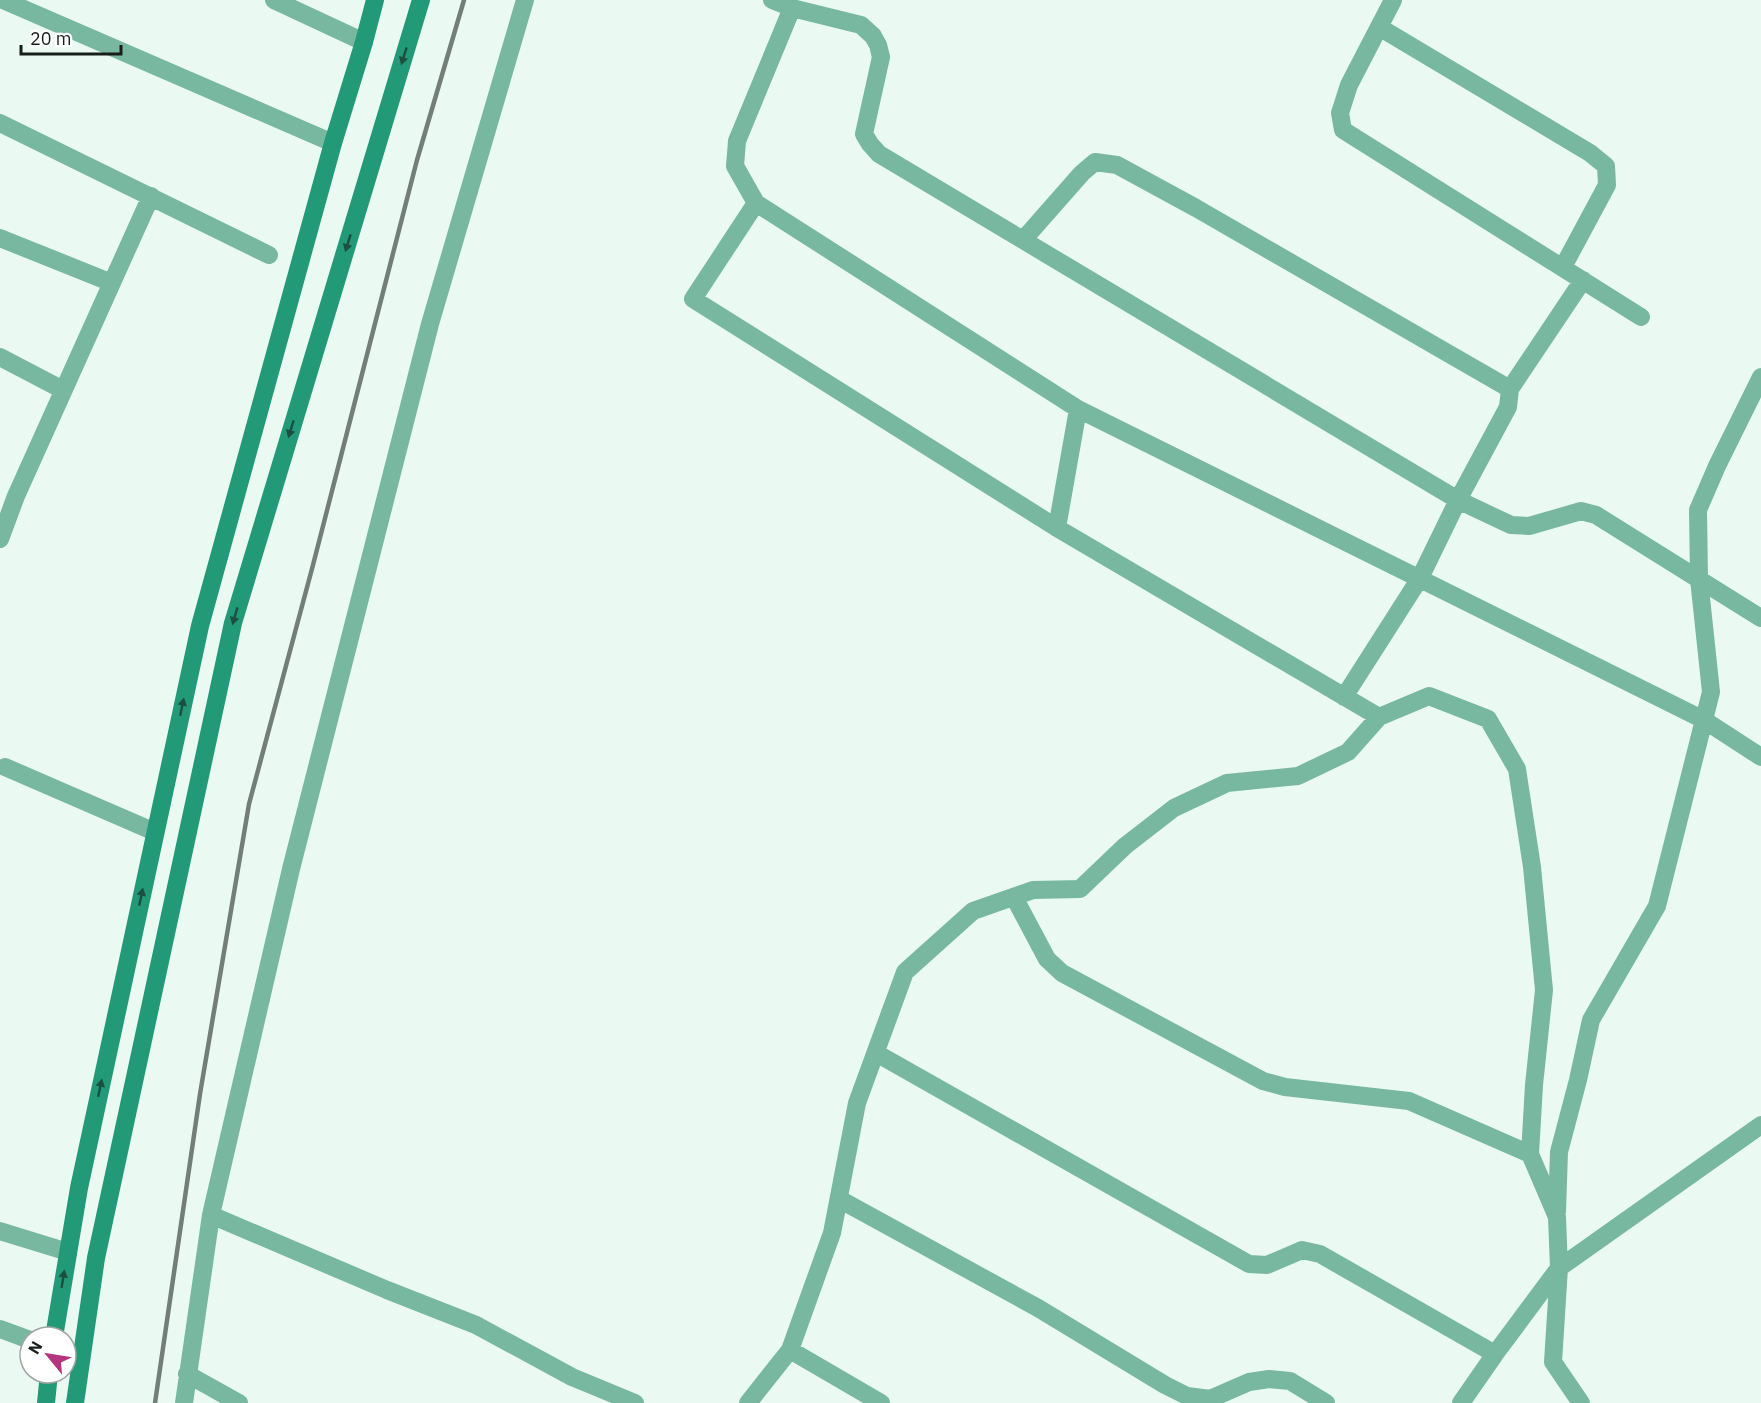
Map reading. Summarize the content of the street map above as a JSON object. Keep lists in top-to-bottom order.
{
  "scale_bar": "20 m",
  "north": "top left"
}
